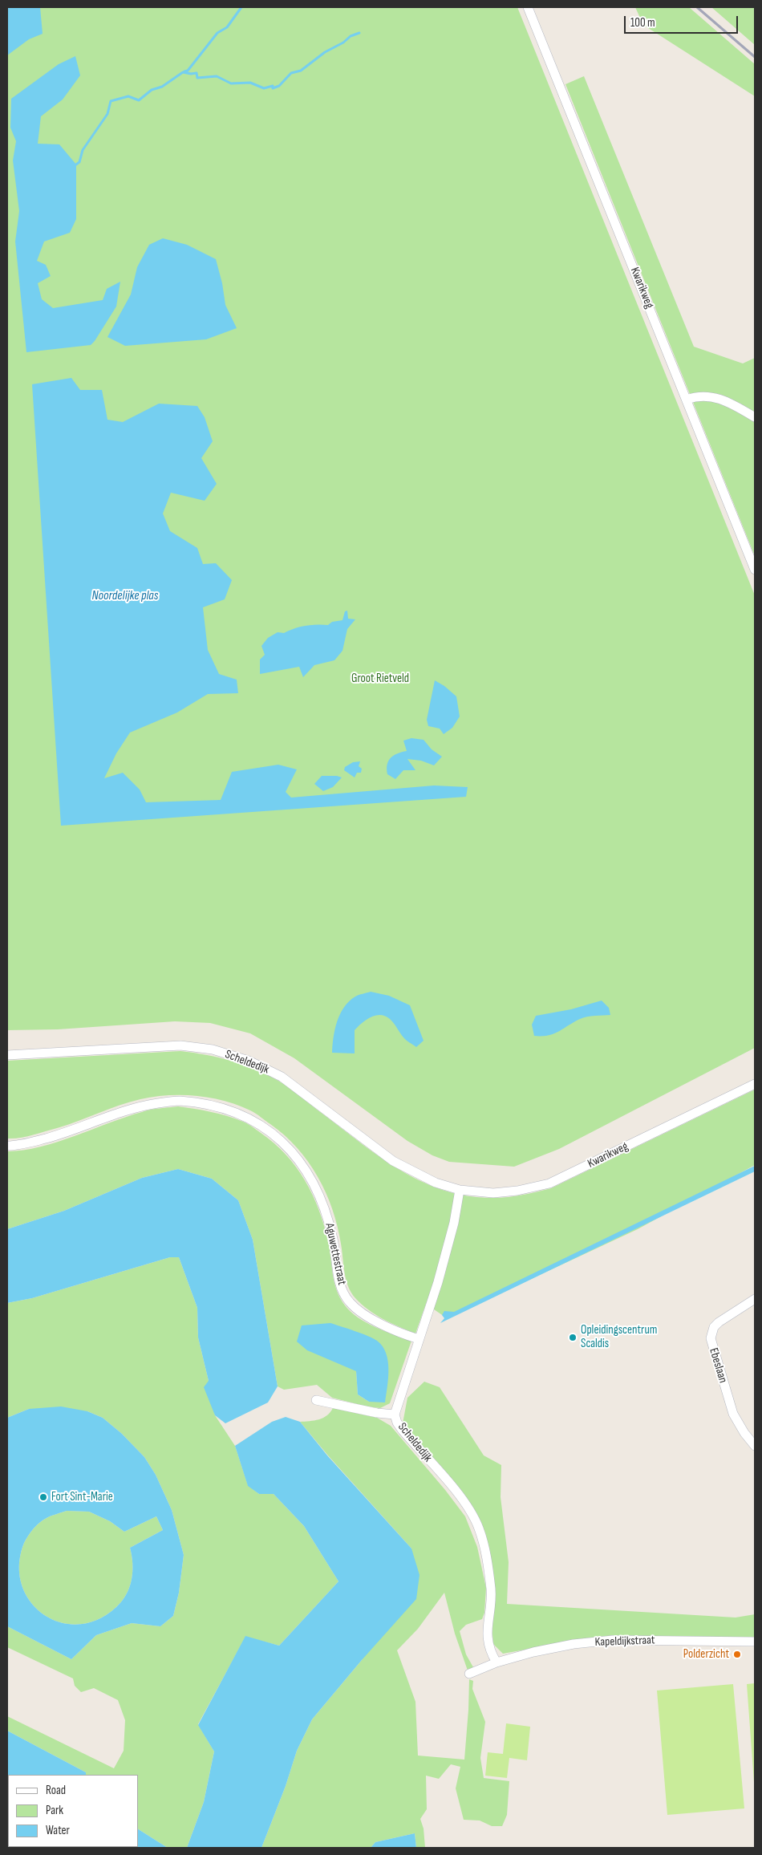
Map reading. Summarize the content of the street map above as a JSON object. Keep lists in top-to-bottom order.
{
  "streets": {
    "street": [
      "Kwarikweg",
      "Scheldedijk",
      "Aguwettestraat",
      "Ebeslaan",
      "Kapeldijkstraat"
    ]
  },
  "crossings": [
    ["Kwarikweg", "Scheldedijk"],
    ["Scheldedijk", "Aguwettestraat"],
    ["Scheldedijk", "Kapeldijkstraat"]
  ],
  "water": ["Noordelijke plas"],
  "parks": ["Groot Rietveld"],
  "places": ["Opleidingscentrum Scaldis", "Fort Sint-Marie", "Polderzicht"],
  "legend": ["Road", "Park", "Water"],
  "scale_bar": "100 m"
}
